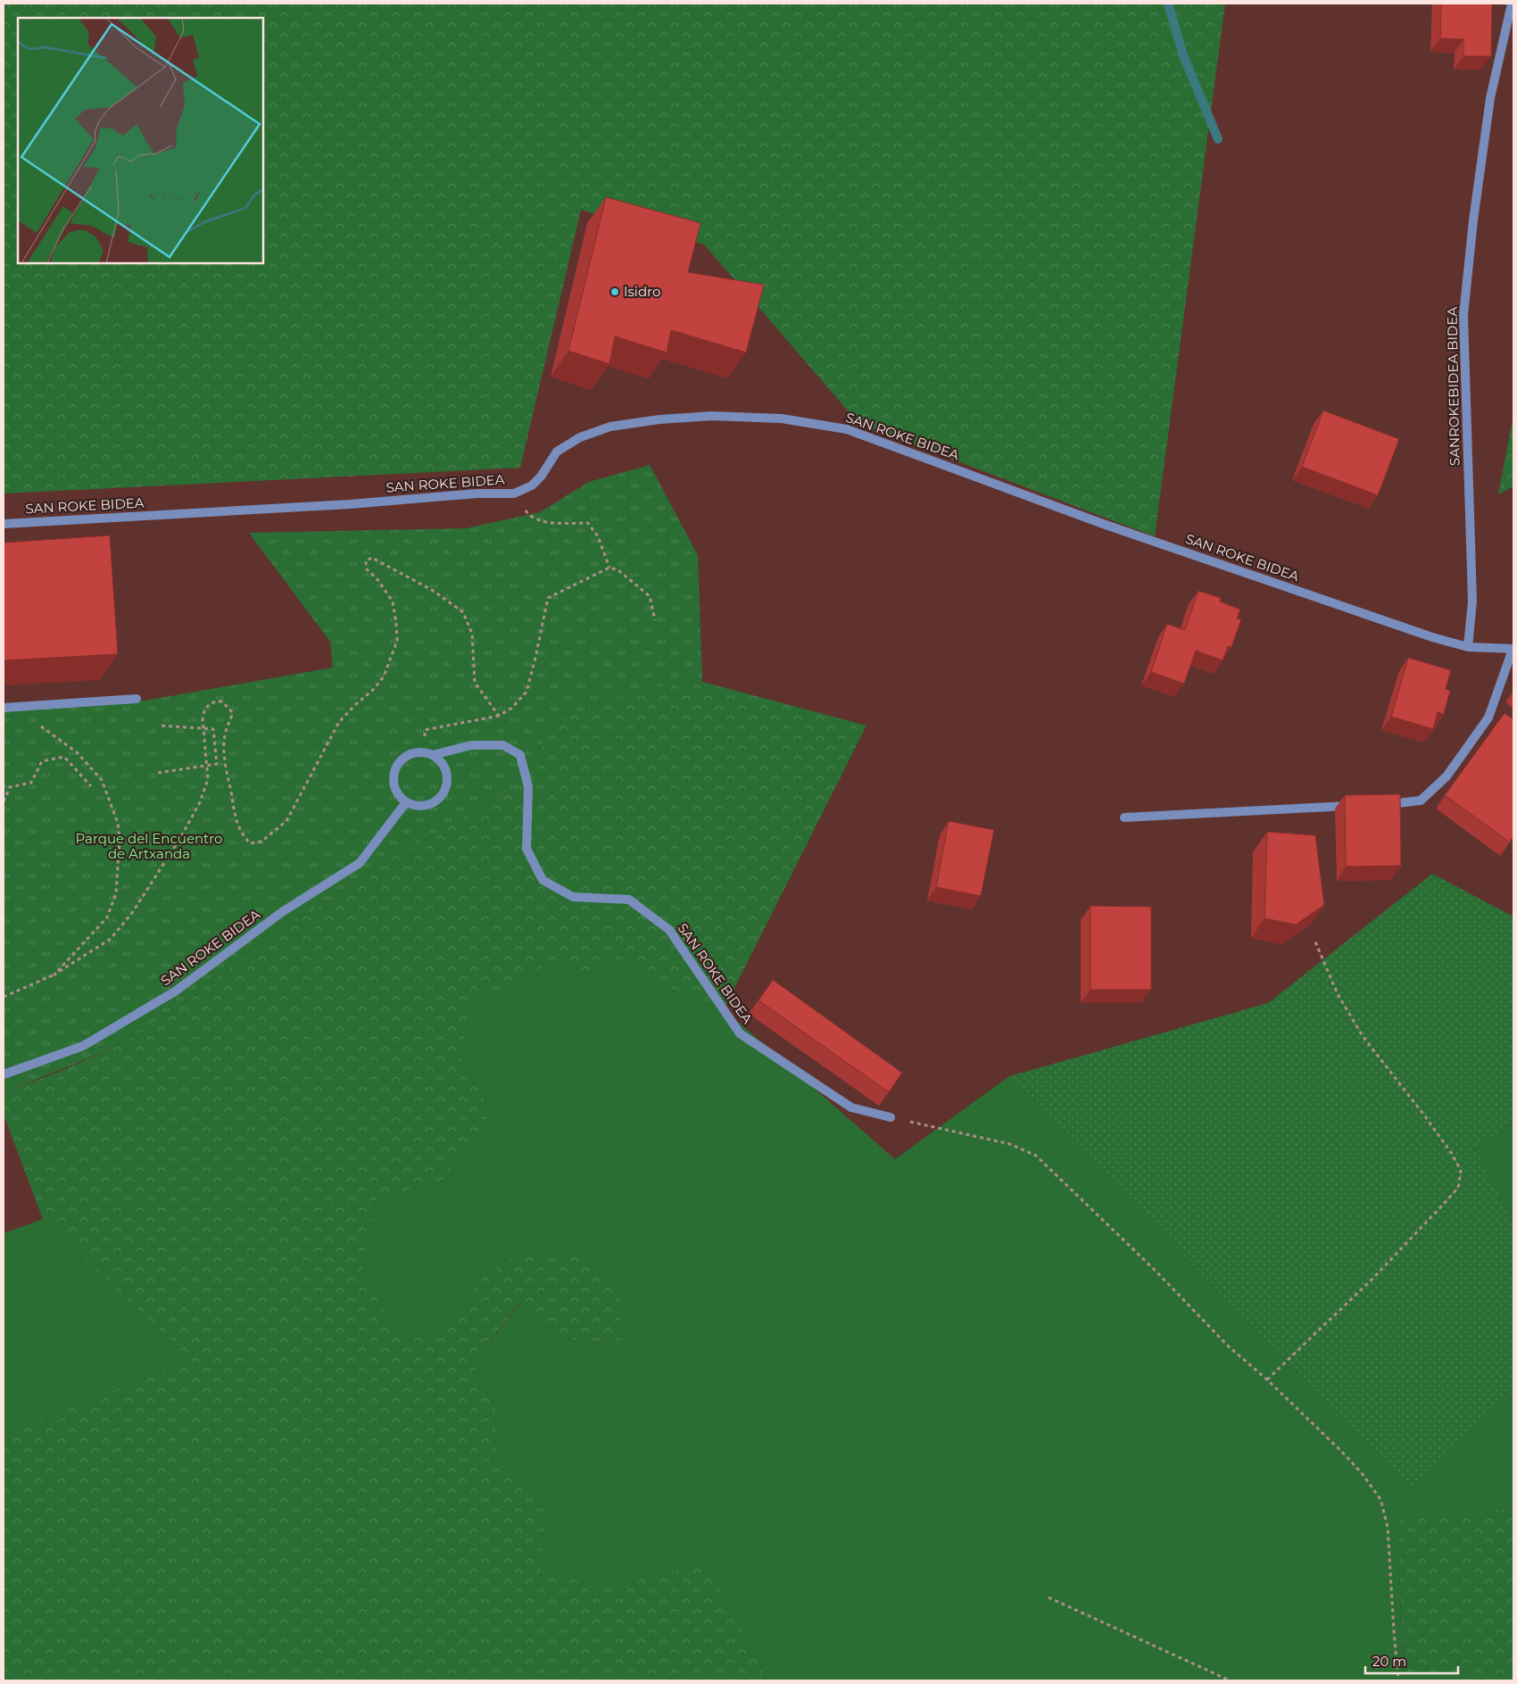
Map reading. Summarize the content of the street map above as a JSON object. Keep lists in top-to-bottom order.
{
  "streets": {
    "street": ["SANROKEBIDEA BIDEA", "SAN ROKE BIDEA"]
  },
  "crossings": [
    ["SANROKEBIDEA BIDEA", "SAN ROKE BIDEA"]
  ],
  "parks": ["Parque del Encuentro de Artxanda"],
  "places": ["Isidro"],
  "scale_bar": "20 m"
}
